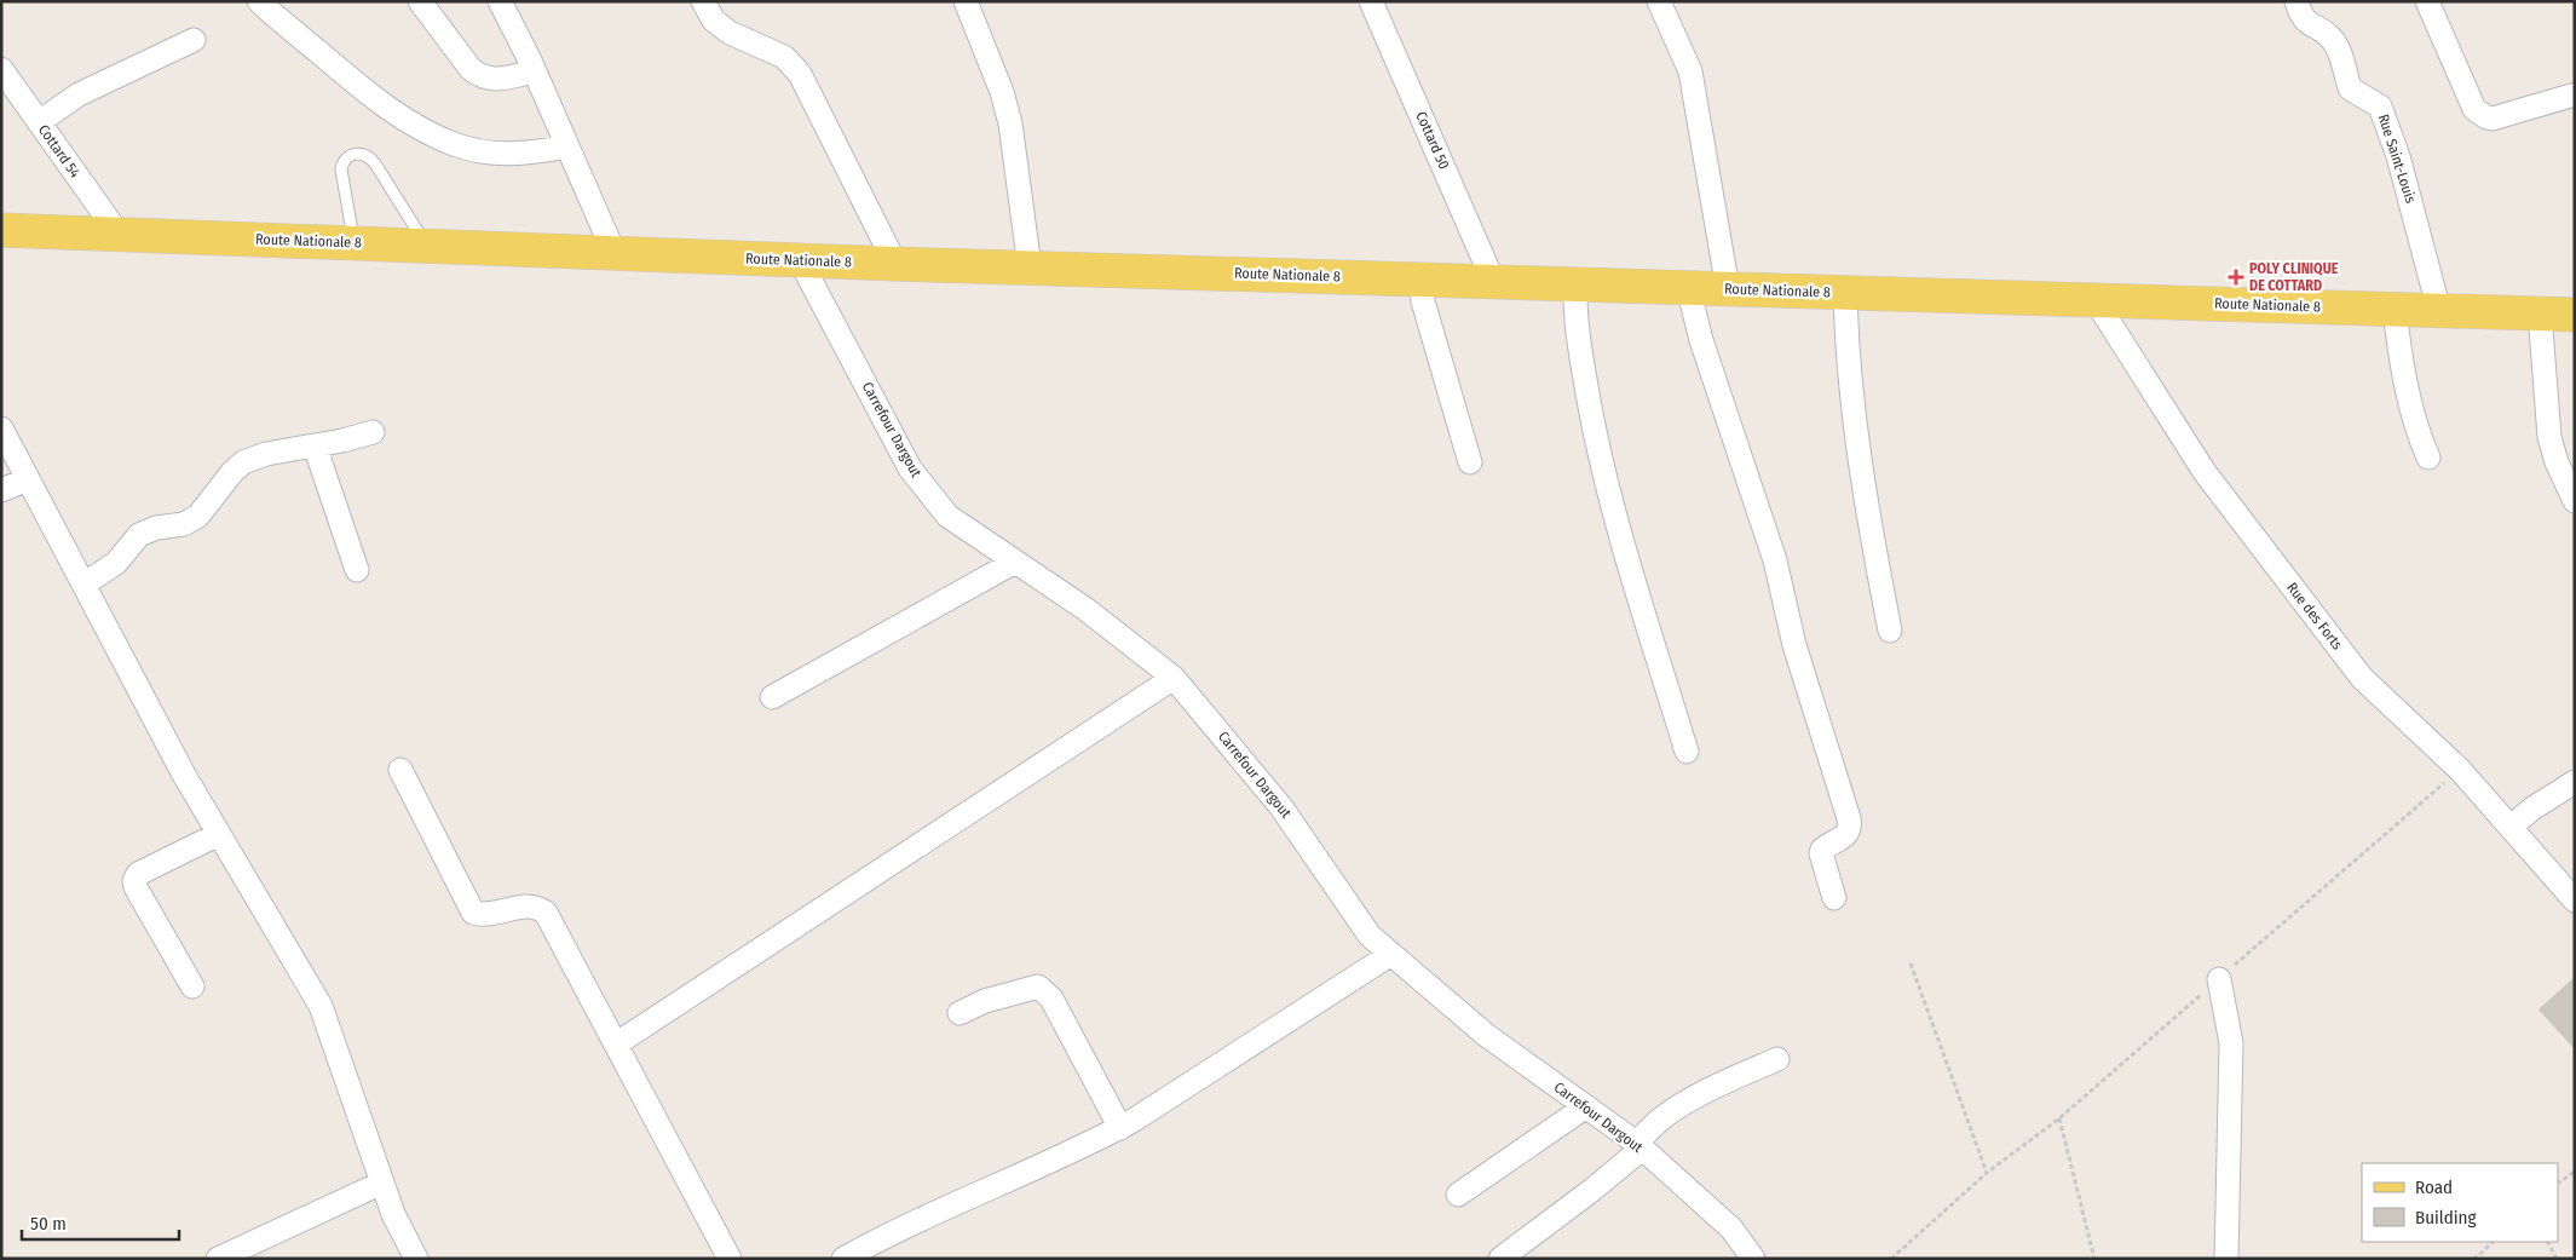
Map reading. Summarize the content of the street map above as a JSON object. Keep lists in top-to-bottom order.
{
  "streets": {
    "main road": ["Route Nationale 8"],
    "street": [
      "Cottard 50",
      "Cottard 54",
      "Rue Saint-Louis",
      "Carrefour Dargout",
      "Rue des Forts"
    ]
  },
  "crossings": [
    ["Cottard 50", "Route Nationale 8"],
    ["Cottard 54", "Route Nationale 8"],
    ["Rue Saint-Louis", "Route Nationale 8"],
    ["Route Nationale 8", "Carrefour Dargout"],
    ["Route Nationale 8", "Rue des Forts"]
  ],
  "places": {
    "health": ["POLY CLINIQUE DE COTTARD"]
  },
  "legend": ["Road", "Building"],
  "scale_bar": "50 m"
}
